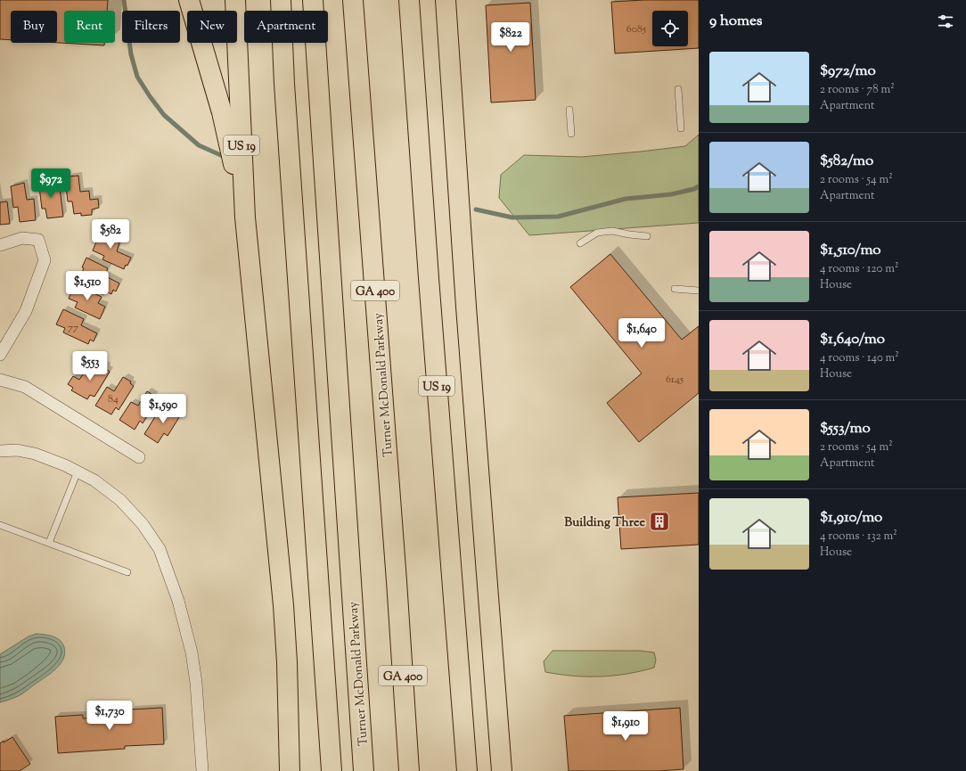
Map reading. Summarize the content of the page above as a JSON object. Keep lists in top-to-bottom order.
{
  "streets": {
    "highway": ["US 19", "GA 400", "Turner McDonald Parkway"]
  },
  "places": {
    "building": ["Building Three"]
  },
  "house_numbers": [
    "6085",
    "77",
    "6145",
    "84"
  ],
  "page": {
    "heading": "9 homes",
    "chip": [
      "Buy",
      "Rent",
      "Filters",
      "New",
      "Apartment"
    ],
    "price": [
      "$822",
      "$972",
      "$582",
      "$1,510",
      "$1,640",
      "$553",
      "$1,590",
      "$1,730",
      "$1,910"
    ],
    "list": [
      {
        "name": "$972/mo",
        "note": "2 rooms · 78 m² · Apartment"
      },
      {
        "name": "$582/mo",
        "note": "2 rooms · 54 m² · Apartment"
      },
      {
        "name": "$1,510/mo",
        "note": "4 rooms · 120 m² · House"
      },
      {
        "name": "$1,640/mo",
        "note": "4 rooms · 140 m² · House"
      },
      {
        "name": "$553/mo",
        "note": "2 rooms · 54 m² · Apartment"
      },
      {
        "name": "$1,910/mo",
        "note": "4 rooms · 132 m² · House"
      }
    ]
  }
}
